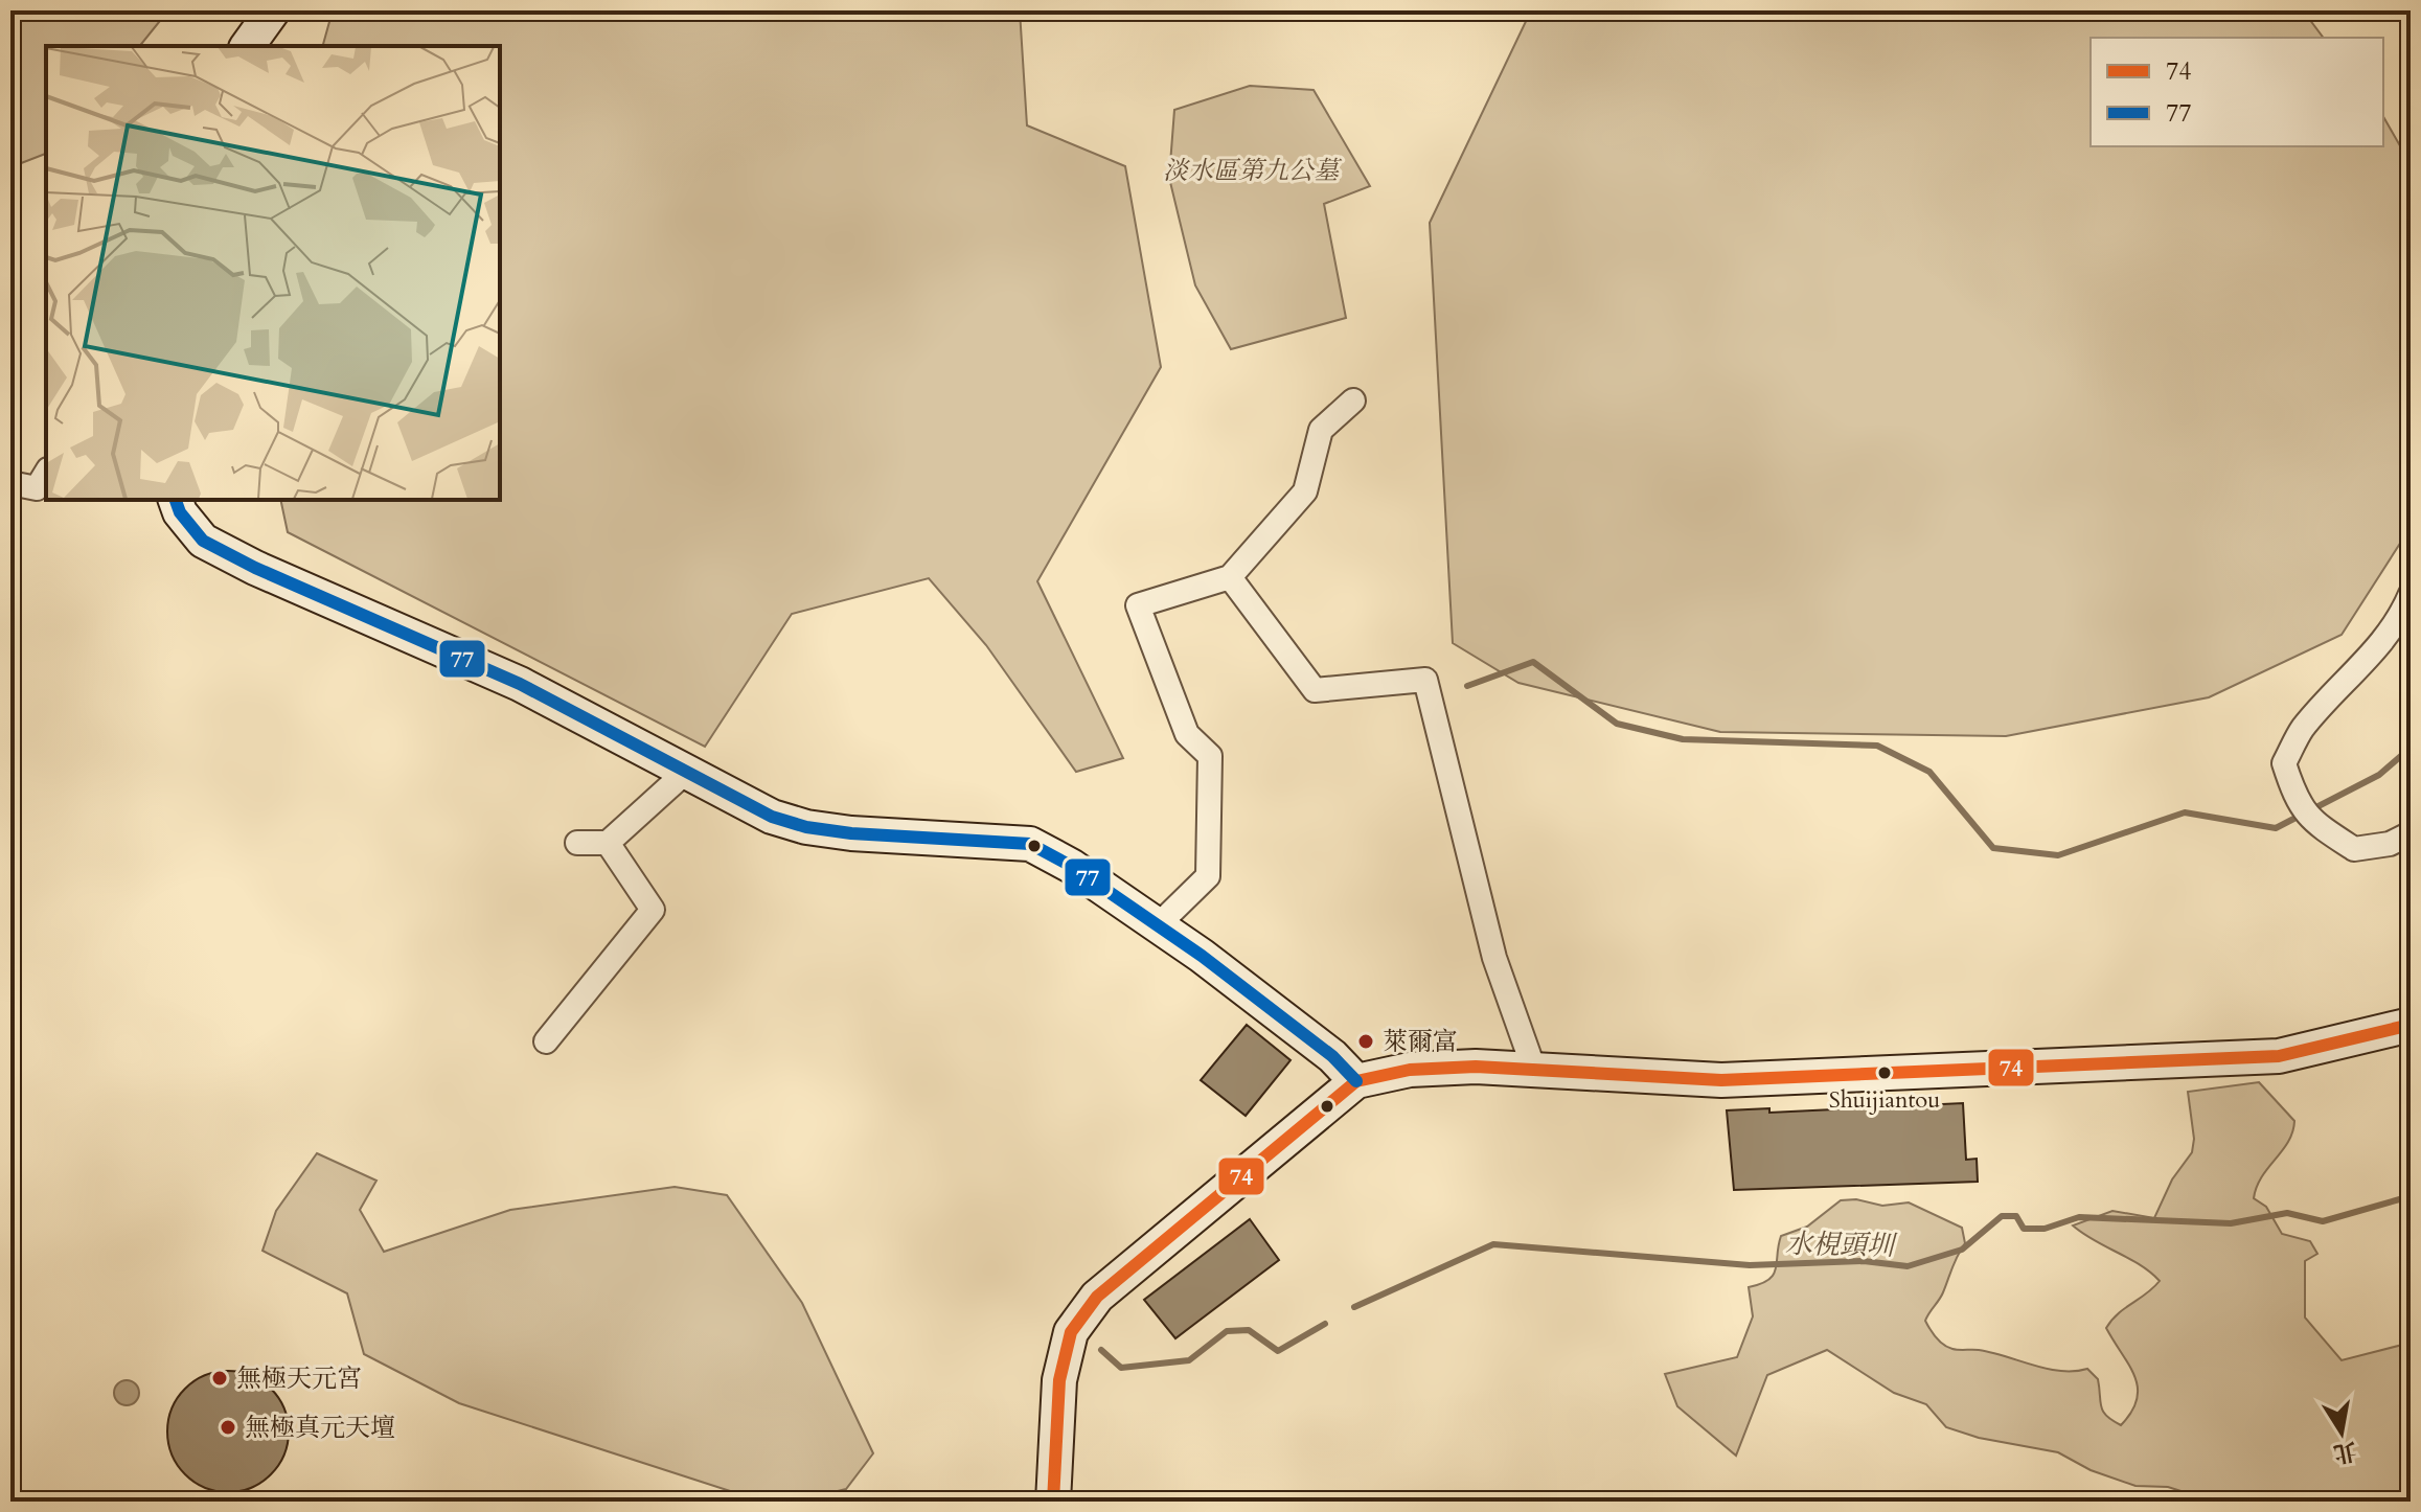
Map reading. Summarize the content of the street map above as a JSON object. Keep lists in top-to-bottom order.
{
  "water": ["水梘頭圳"],
  "parks": ["淡水區第九公墓"],
  "places": [
    "萊爾富",
    "Shuijiantou",
    "無極天元宮",
    "無極真元天壇"
  ],
  "lines": ["transit line 77", "transit line 74"],
  "legend": ["74", "77"],
  "north": "bottom"
}
